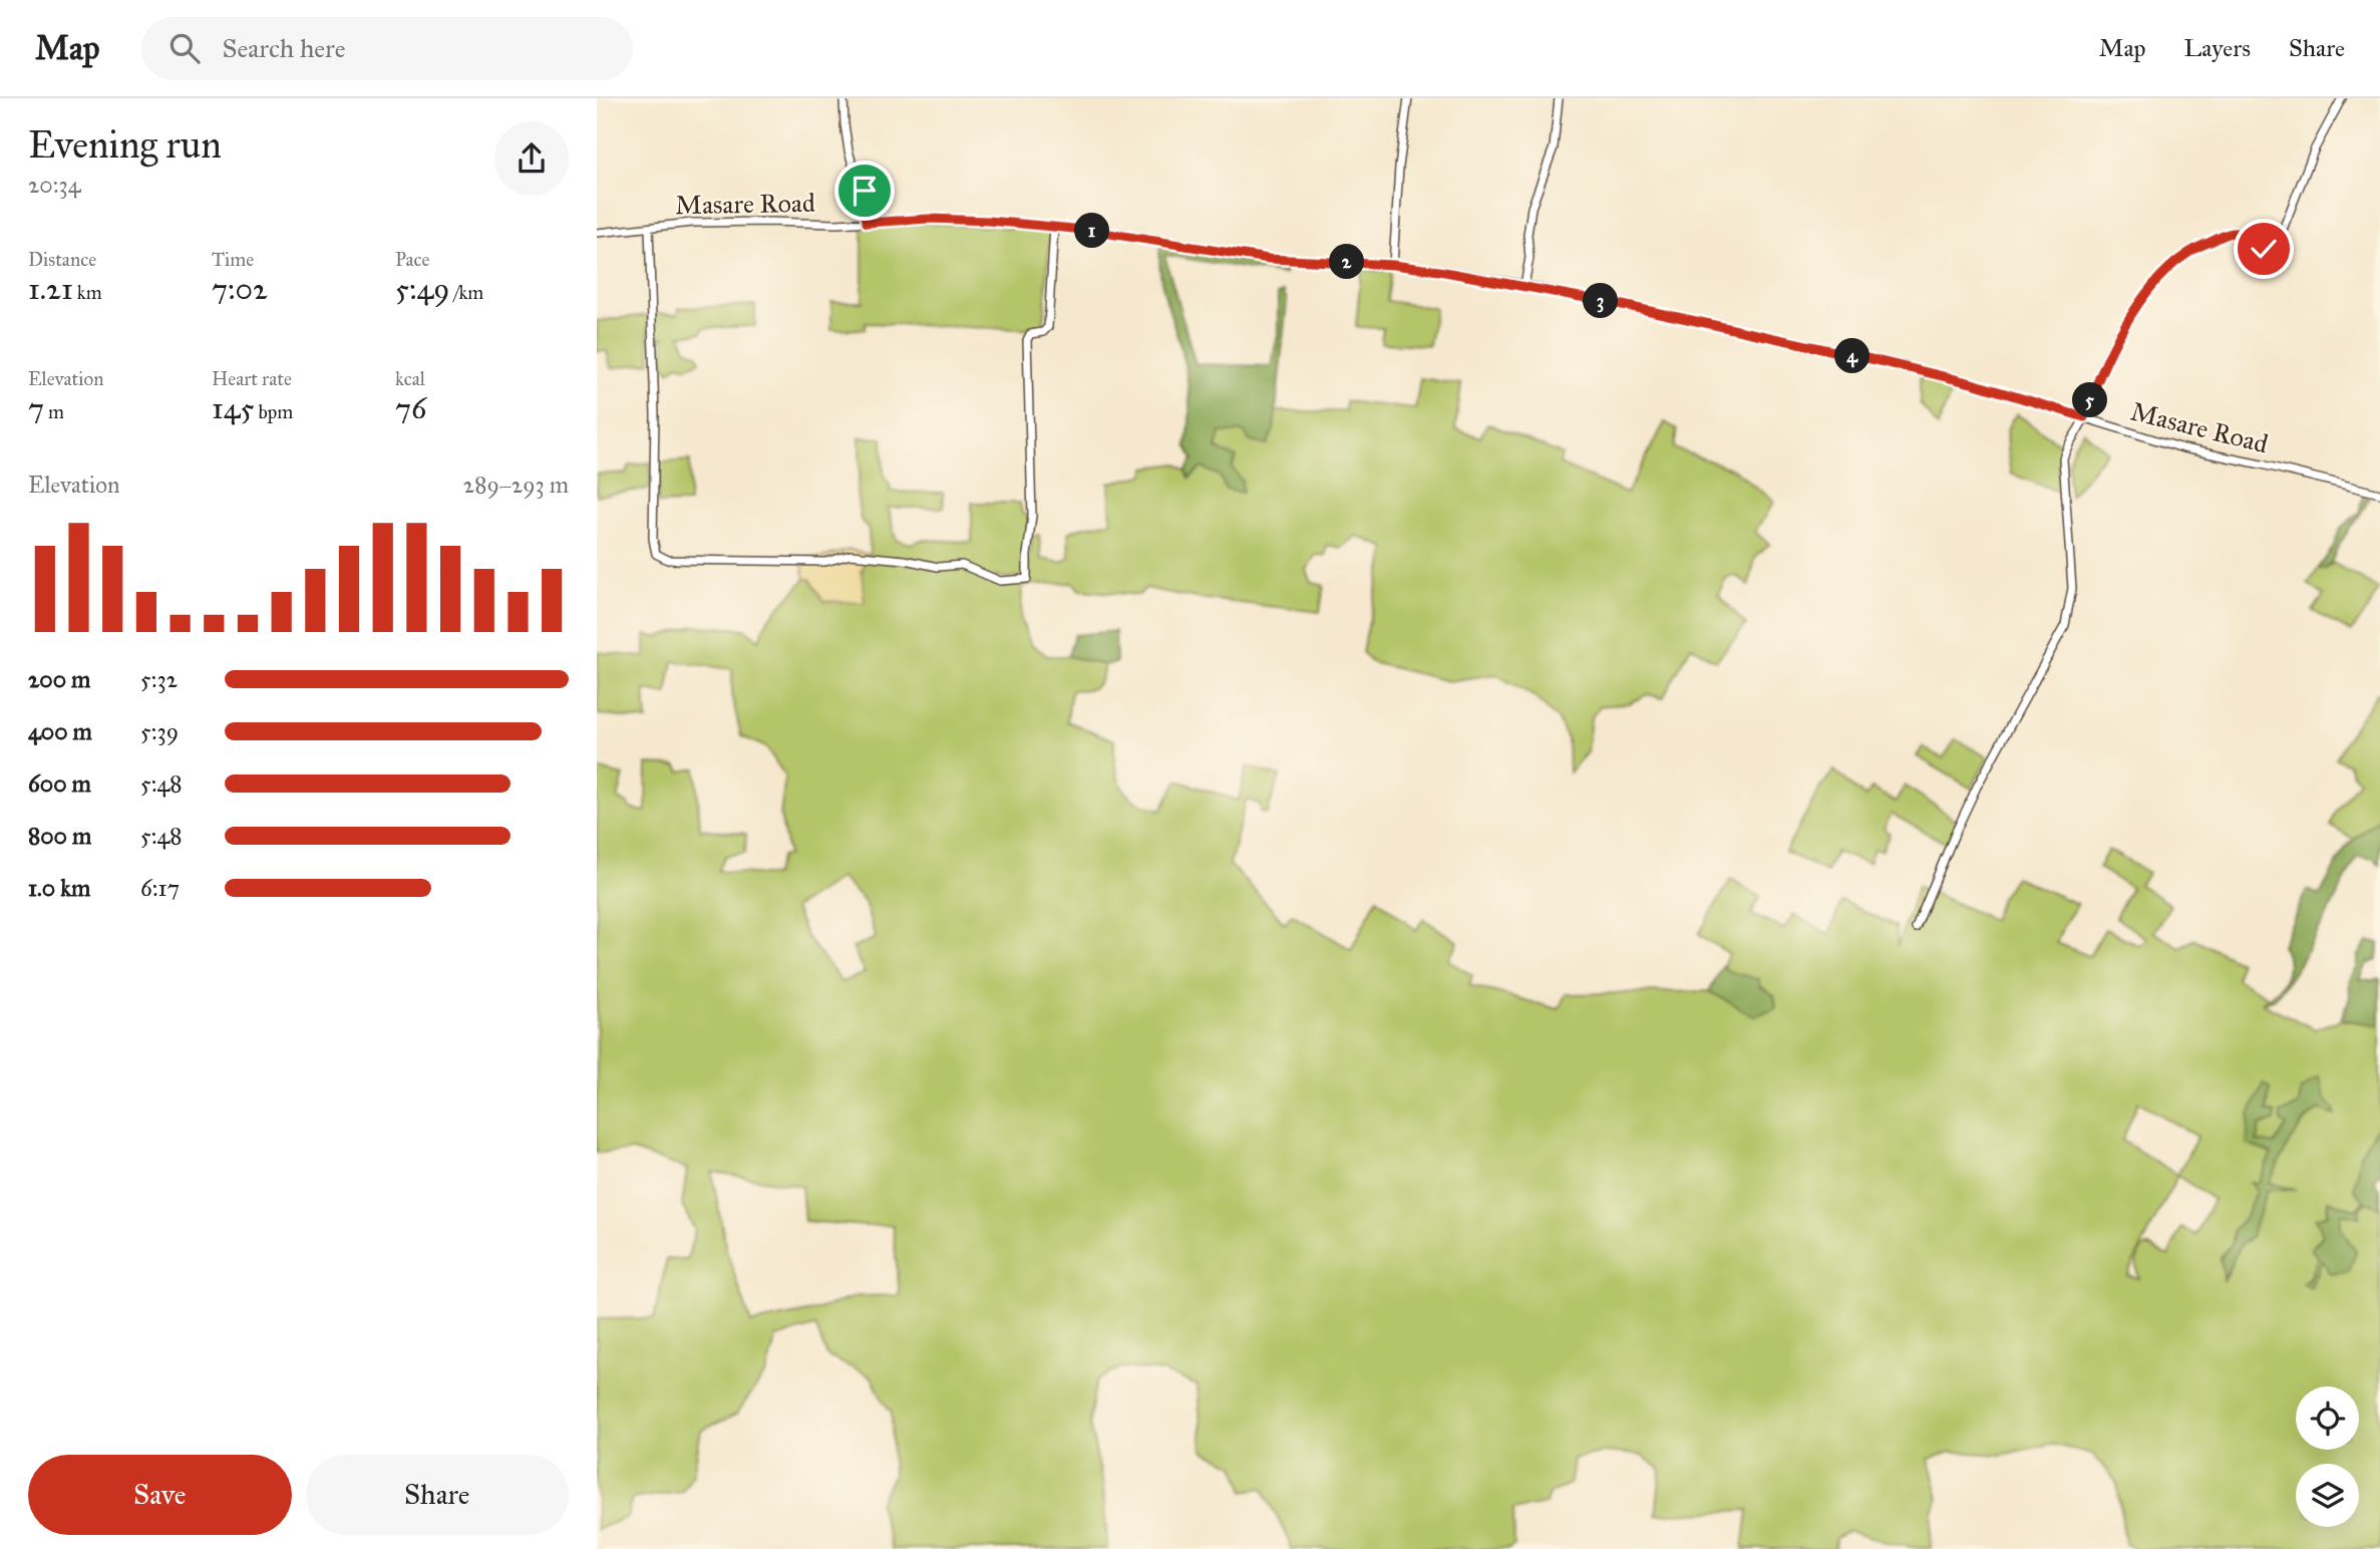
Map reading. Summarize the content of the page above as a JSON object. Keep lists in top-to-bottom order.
{
  "streets": {
    "street": ["Masare Road"]
  },
  "page": {
    "header": "Map",
    "search": "Search here",
    "nav": ["Map", "Layers", "Share"],
    "heading": ["Evening run", "20:34"],
    "pins": [
      "1",
      "2",
      "3",
      "4",
      "5"
    ],
    "stats": [
      ["Distance", "1.21 km"],
      ["Time", "7:02"],
      ["Pace", "5:49 /km"],
      ["Elevation", "7 m"],
      ["Heart rate", "145 bpm"],
      ["kcal", "76"]
    ],
    "chart": ["Elevation", "289–293 m"],
    "list": [
      {
        "name": "200 m",
        "note": "5:32"
      },
      {
        "name": "400 m",
        "note": "5:39"
      },
      {
        "name": "600 m",
        "note": "5:48"
      },
      {
        "name": "800 m",
        "note": "5:48"
      },
      {
        "name": "1.0 km",
        "note": "6:17"
      }
    ],
    "buttons": ["Save", "Share"]
  }
}
